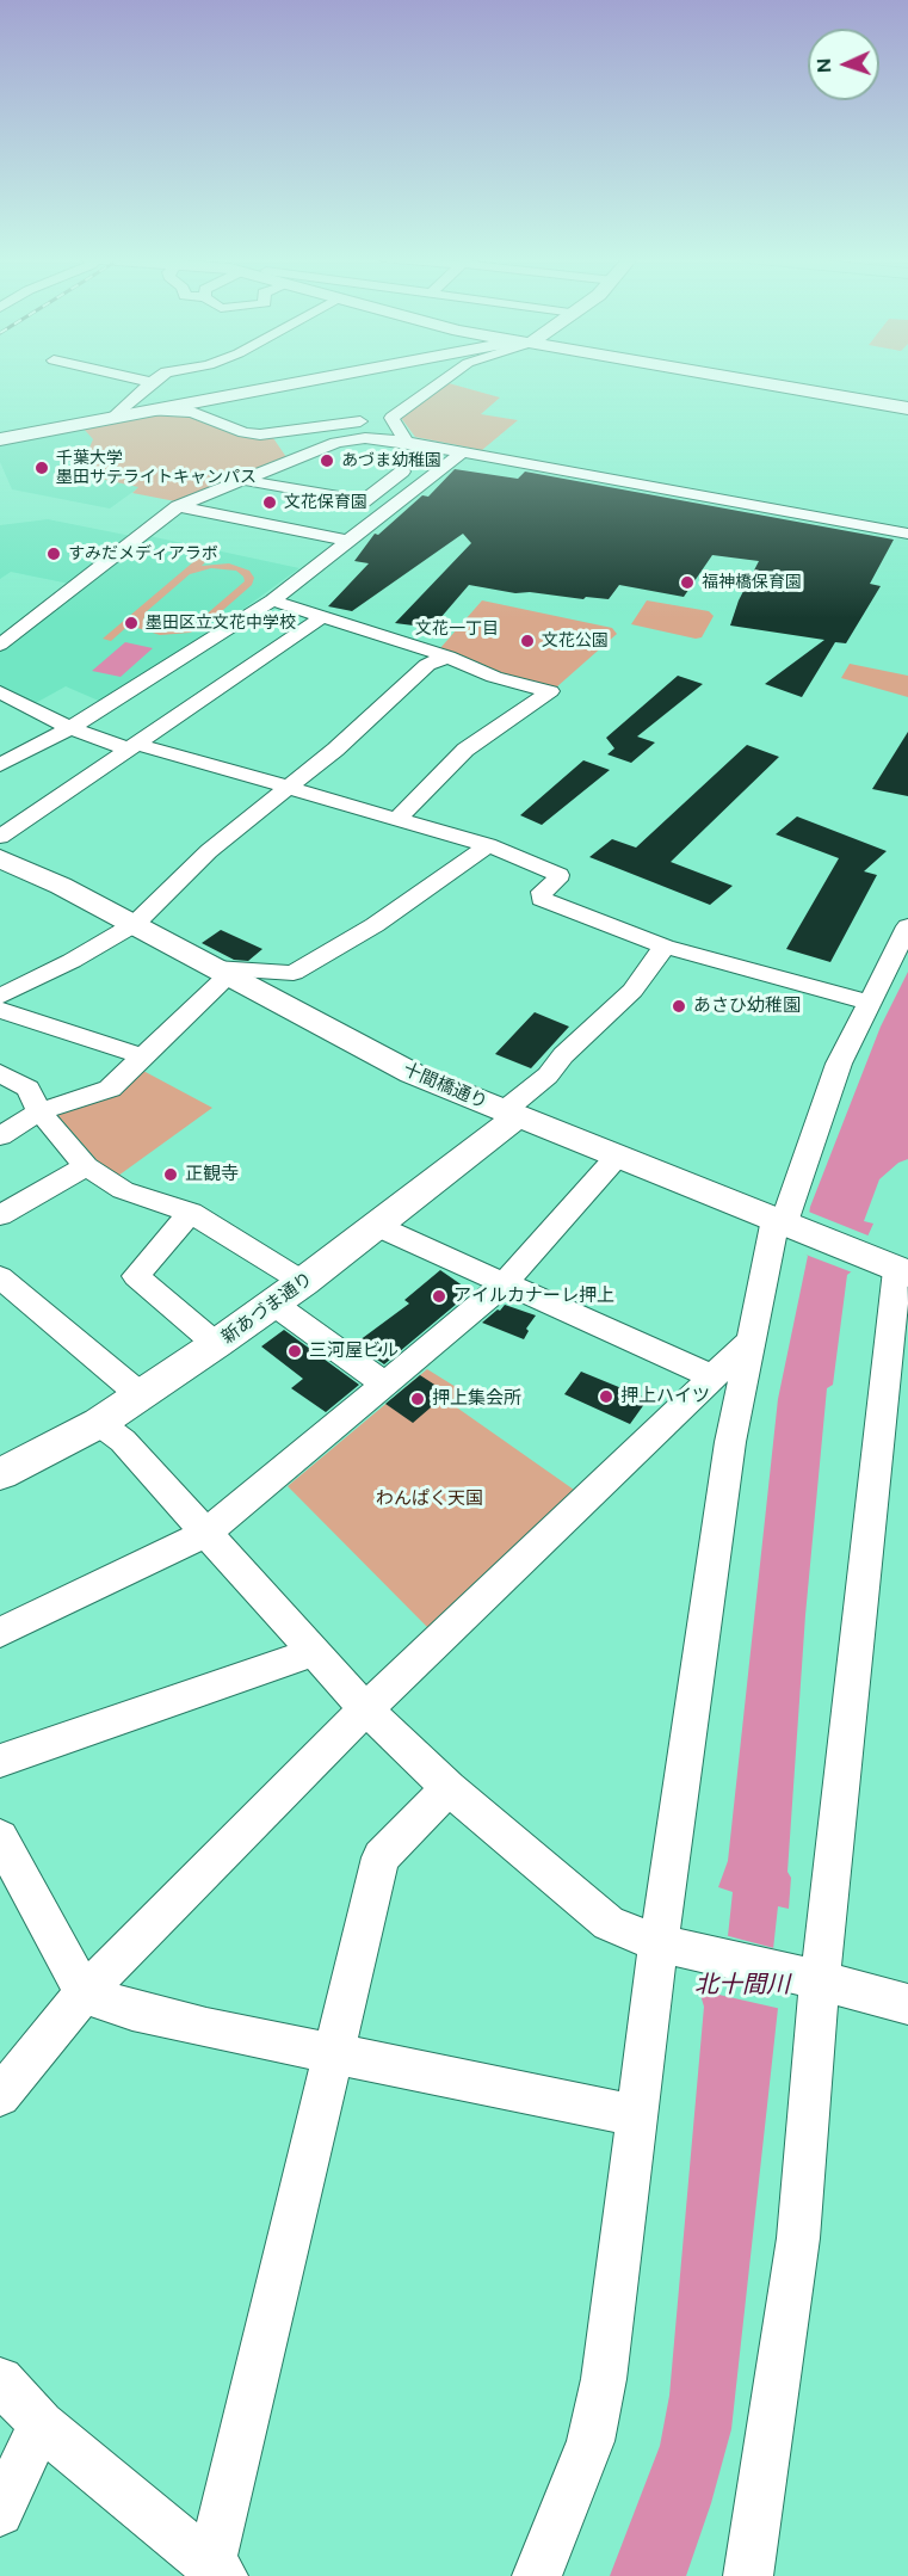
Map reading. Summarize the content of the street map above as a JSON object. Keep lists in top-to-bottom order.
{
  "streets": {
    "street": ["十間橋通り", "新あづま通り"]
  },
  "crossings": [
    ["十間橋通り", "新あづま通り"]
  ],
  "districts": ["文花一丁目"],
  "water": ["北十間川"],
  "parks": ["わんぱく天国"],
  "places": [
    "あづま幼稚園",
    "千葉大学 墨田サテライトキャンパス",
    "文花保育園",
    "すみだメディアラボ",
    "福神橋保育園",
    "墨田区立文花中学校",
    "文花公園",
    "あさひ幼稚園",
    "正観寺",
    "アイルカナーレ押上",
    "三河屋ビル",
    "押上ハイツ",
    "押上集会所"
  ],
  "north": "left"
}
